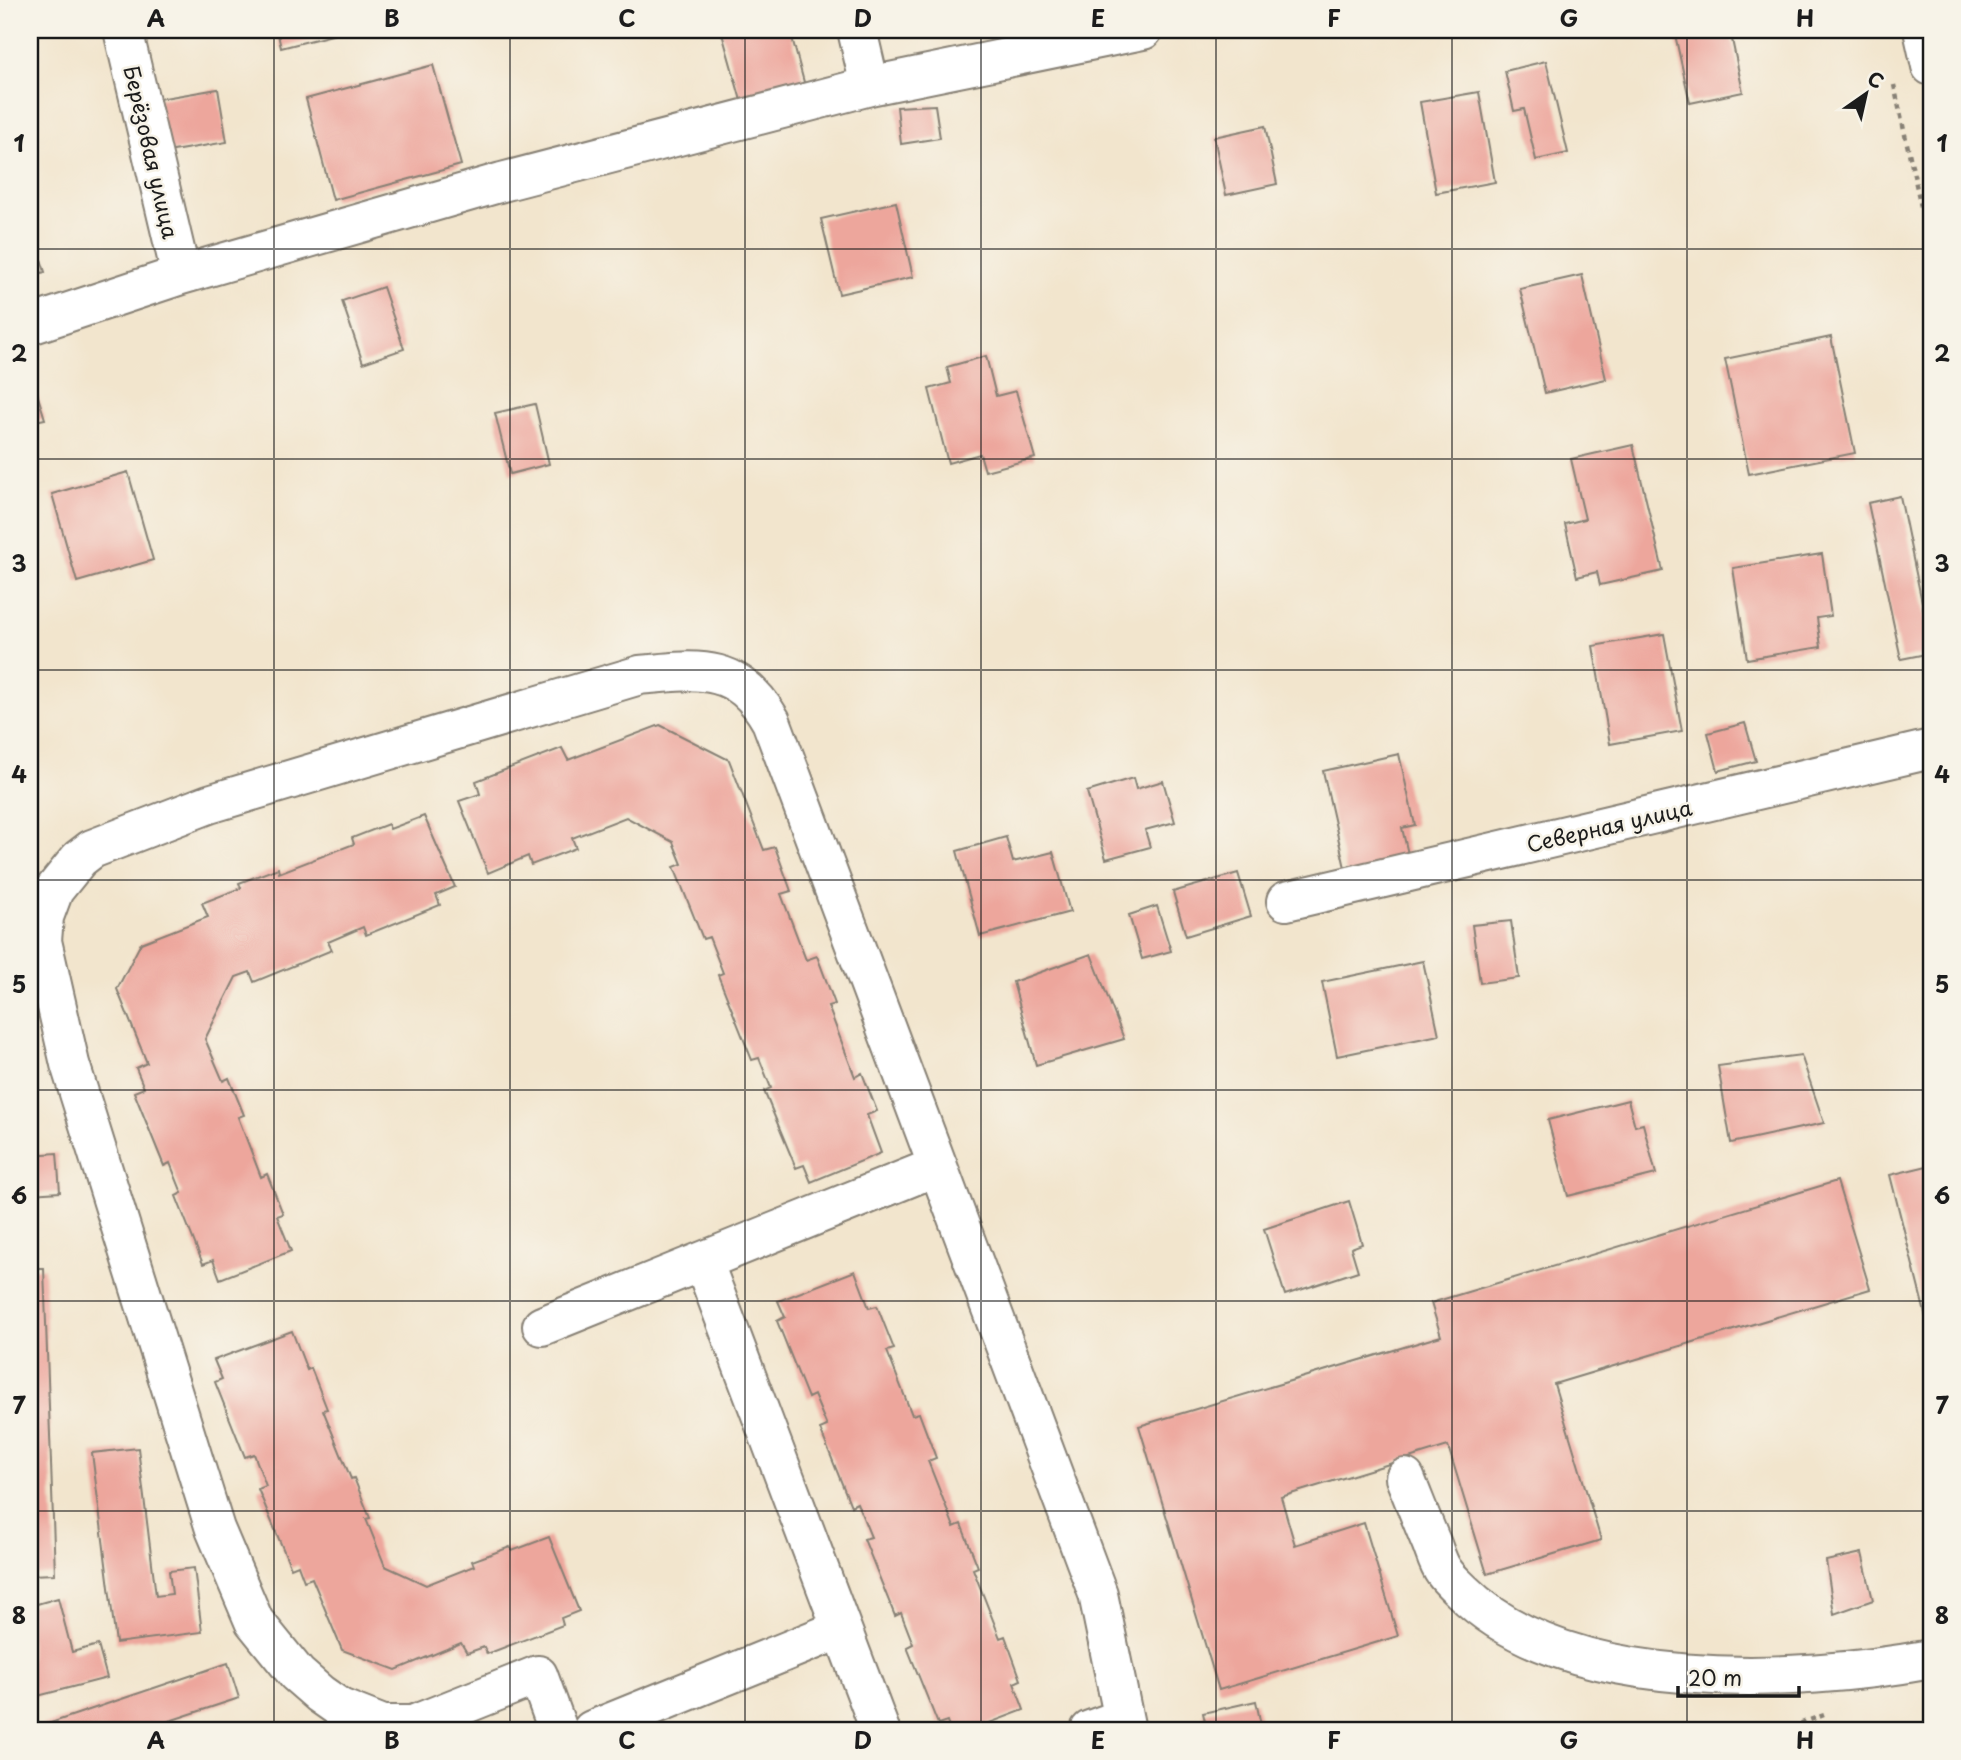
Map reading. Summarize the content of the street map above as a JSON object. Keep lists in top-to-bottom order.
{
  "streets": {
    "street": ["Берёзовая улица", "Северная улица"]
  },
  "scale_bar": "20 m",
  "north": "top right",
  "grid": {
    "columns": [
      "A",
      "B",
      "C",
      "D",
      "E",
      "F",
      "G",
      "H"
    ],
    "rows": [
      "1",
      "2",
      "3",
      "4",
      "5",
      "6",
      "7",
      "8"
    ]
  }
}
